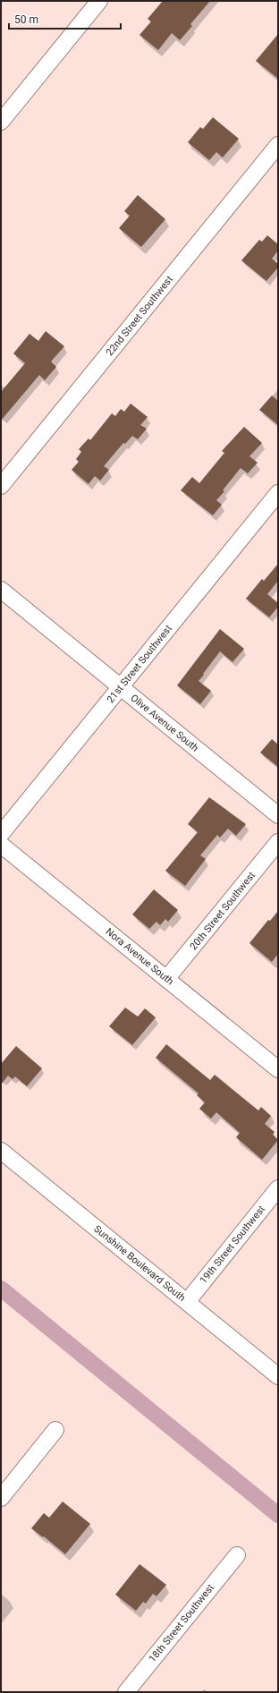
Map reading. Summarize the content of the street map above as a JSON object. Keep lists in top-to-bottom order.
{
  "streets": {
    "street": [
      "22nd Street Southwest",
      "21st Street Southwest",
      "Olive Avenue South",
      "20th Street Southwest",
      "Nora Avenue South",
      "19th Street Southwest",
      "Sunshine Boulevard South",
      "18th Street Southwest"
    ]
  },
  "crossings": [
    ["21st Street Southwest", "Olive Avenue South"],
    ["20th Street Southwest", "Nora Avenue South"],
    ["19th Street Southwest", "Sunshine Boulevard South"]
  ],
  "scale_bar": "50 m"
}
